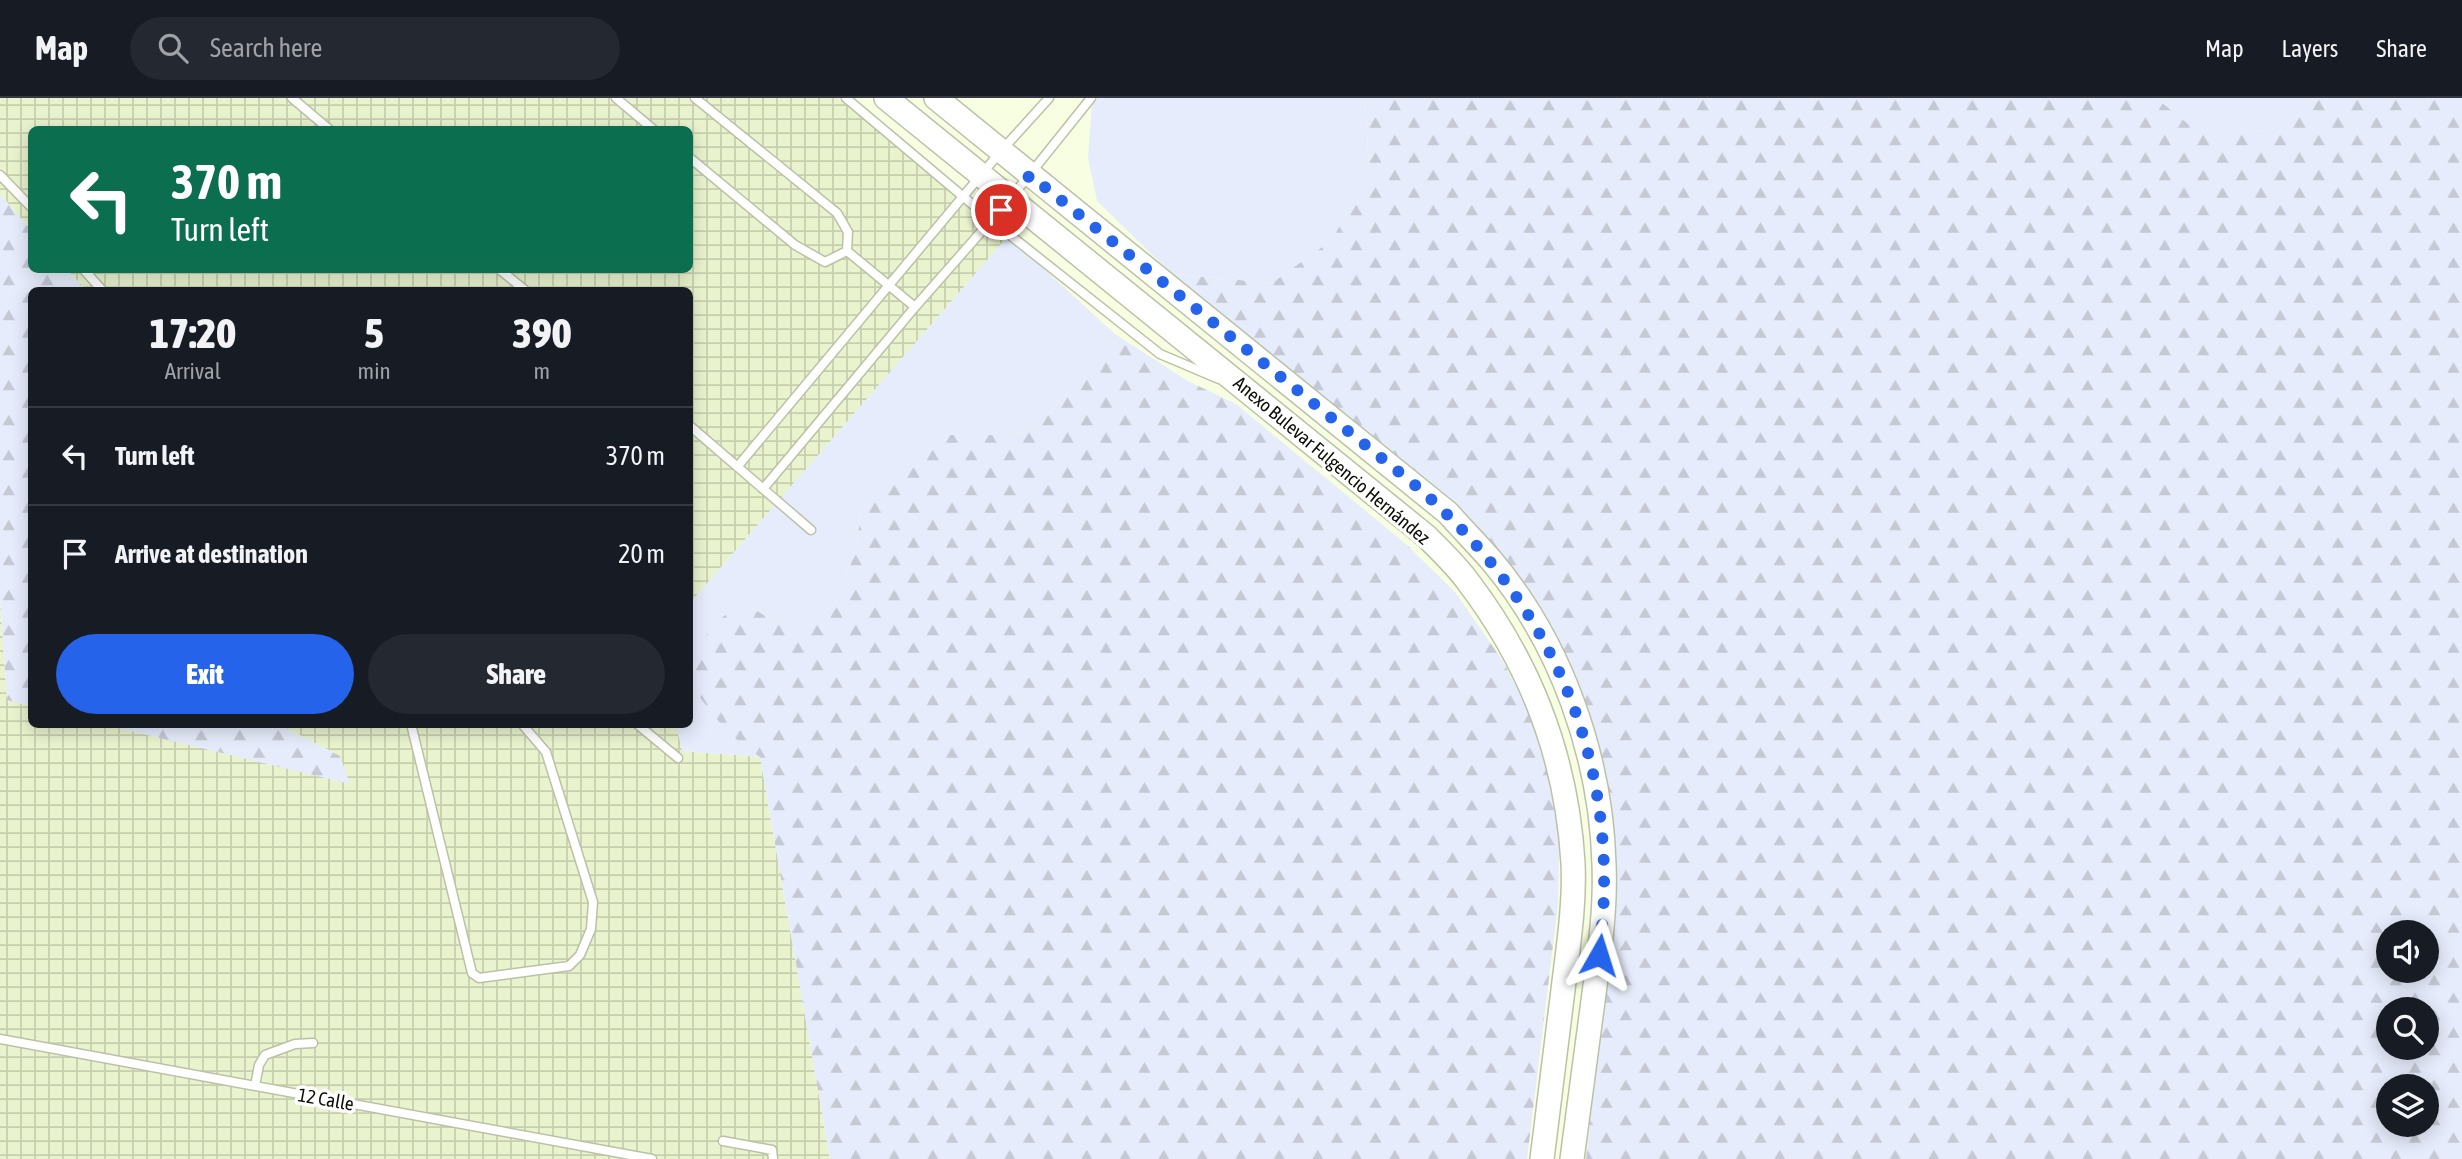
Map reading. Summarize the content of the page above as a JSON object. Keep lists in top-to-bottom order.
{
  "streets": {
    "main road": ["Anexo Bulevar Fulgencio Hernández"],
    "lane": ["12 Calle"]
  },
  "page": {
    "header": "Map",
    "search": "Search here",
    "nav": ["Map", "Layers", "Share"],
    "turn": ["370 m", "Turn left"],
    "eta": [
      "17:20",
      "Arrival",
      "5",
      "min",
      "390",
      "m"
    ],
    "list": [
      {
        "name": "Turn left",
        "value": "370 m"
      },
      {
        "name": "Arrive at destination",
        "value": "20 m"
      }
    ],
    "buttons": ["Exit", "Share"]
  }
}
